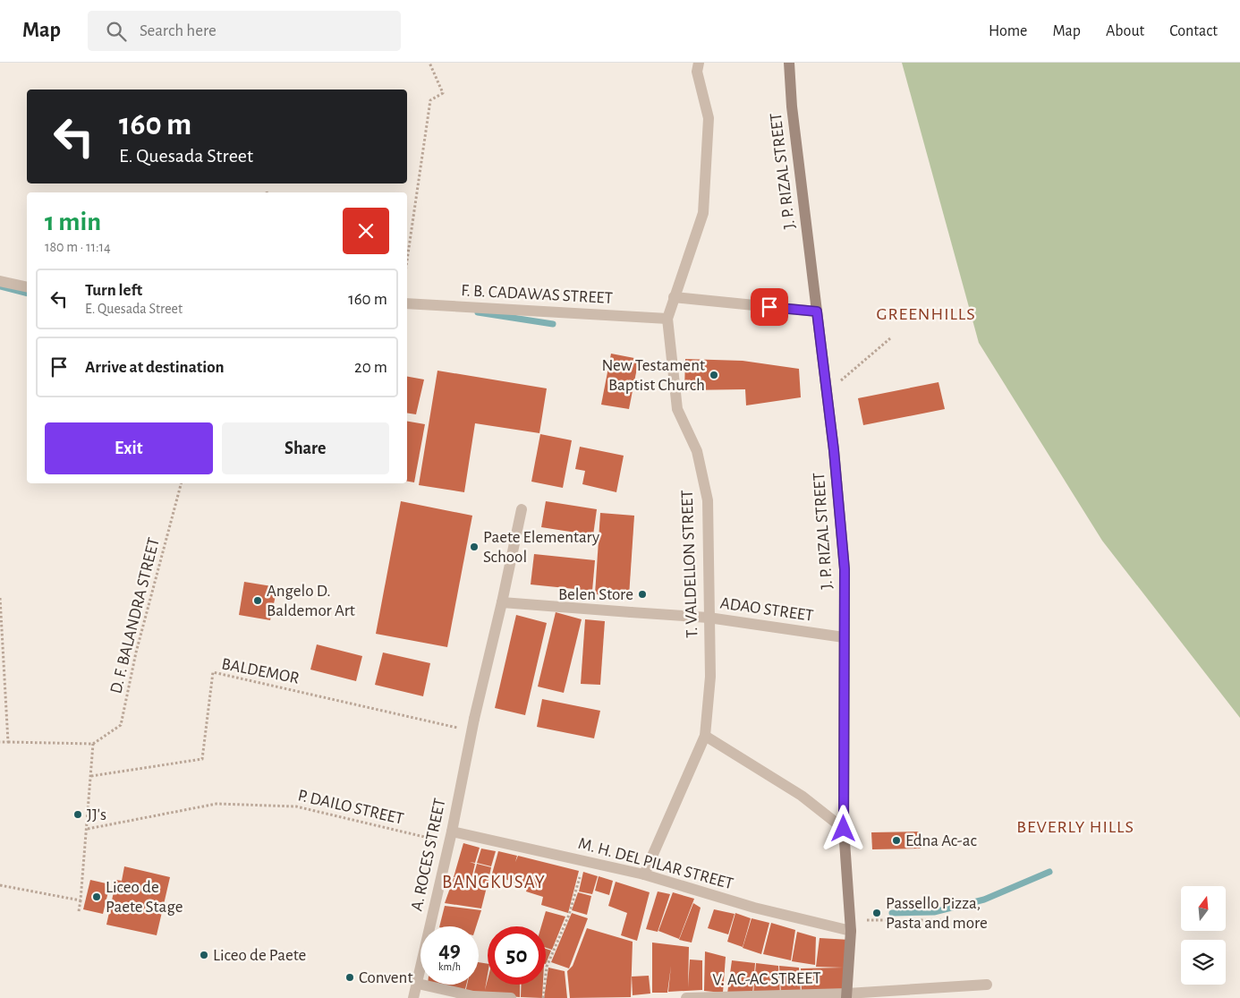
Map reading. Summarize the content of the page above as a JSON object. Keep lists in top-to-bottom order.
{
  "streets": {
    "main road": ["J. P. RIZAL STREET"],
    "street": [
      "F. B. CADAWAS STREET",
      "T. VALDELLON STREET",
      "ADAO STREET",
      "A. ROCES STREET",
      "M. H. DEL PILAR STREET",
      "V. AC-AC STREET"
    ],
    "path": ["D. F. BALANDRA STREET", "BALDEMOR", "P. DAILO STREET"]
  },
  "crossings": [
    ["J. P. RIZAL STREET", "ADAO STREET"],
    ["J. P. RIZAL STREET", "M. H. DEL PILAR STREET"],
    ["J. P. RIZAL STREET", "V. AC-AC STREET"],
    ["F. B. CADAWAS STREET", "T. VALDELLON STREET"],
    ["T. VALDELLON STREET", "ADAO STREET"],
    ["T. VALDELLON STREET", "M. H. DEL PILAR STREET"],
    ["ADAO STREET", "A. ROCES STREET"],
    ["BALDEMOR", "A. ROCES STREET"],
    ["P. DAILO STREET", "A. ROCES STREET"],
    ["P. DAILO STREET", "M. H. DEL PILAR STREET"],
    ["A. ROCES STREET", "M. H. DEL PILAR STREET"]
  ],
  "districts": ["GREENHILLS", "BEVERLY HILLS", "BANGKUSAY"],
  "places": [
    "New Testament Baptist Church",
    "Paete Elementary School",
    "Belen Store",
    "Angelo D. Baldemor Art",
    "JJ's",
    "Edna Ac-ac",
    "Liceo de Paete Stage",
    "Passello Pizza, Pasta and more",
    "Liceo de Paete",
    "Convent"
  ],
  "north": "top",
  "page": {
    "header": "Map",
    "search": "Search here",
    "nav": [
      "Home",
      "Map",
      "About",
      "Contact"
    ],
    "turn": ["160 m", "E. Quesada Street"],
    "heading": ["1 min", "180 m · 11:14"],
    "list": [
      {
        "name": "Turn left",
        "note": "E. Quesada Street",
        "value": "160 m"
      },
      {
        "name": "Arrive at destination",
        "value": "20 m"
      }
    ],
    "buttons": ["Exit", "Share"],
    "speed": "49 km/h",
    "limit": "50"
  }
}
